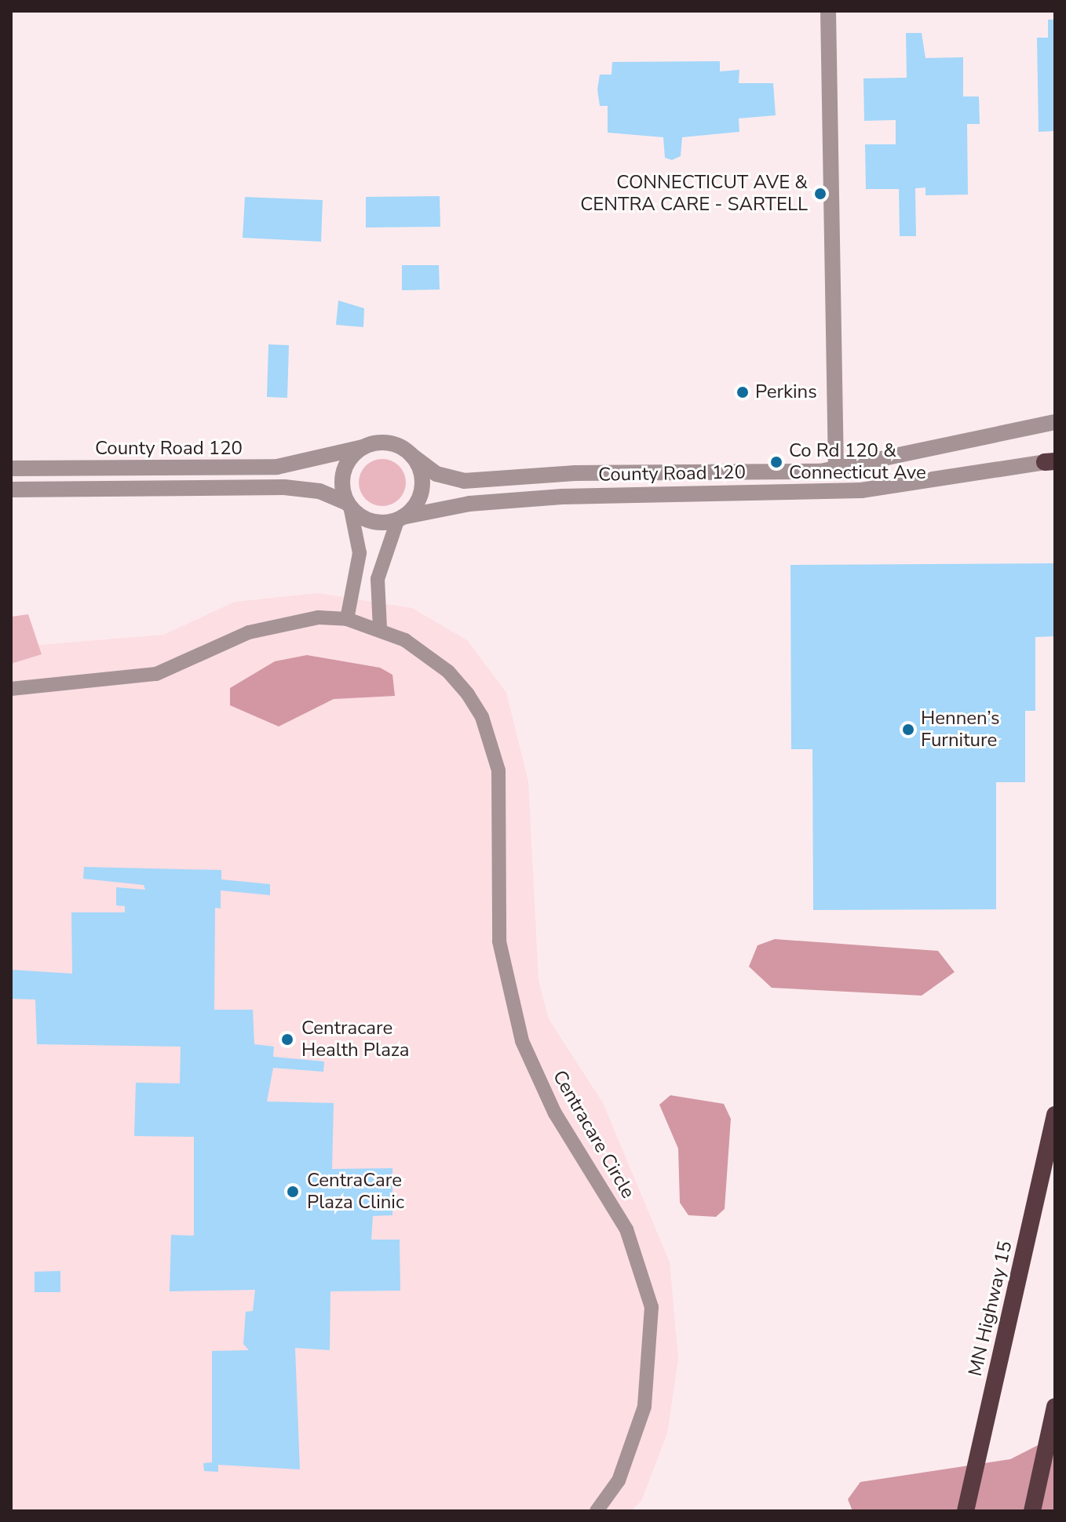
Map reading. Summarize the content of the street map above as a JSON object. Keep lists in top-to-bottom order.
{
  "streets": {
    "highway": ["MN Highway 15"],
    "street": ["County Road 120", "Centracare Circle"]
  },
  "places": [
    "CONNECTICUT AVE & CENTRA CARE - SARTELL",
    "Perkins",
    "Co Rd 120 & Connecticut Ave",
    "Hennen’s Furniture",
    "Centracare Health Plaza",
    "CentraCare Plaza Clinic"
  ]
}
